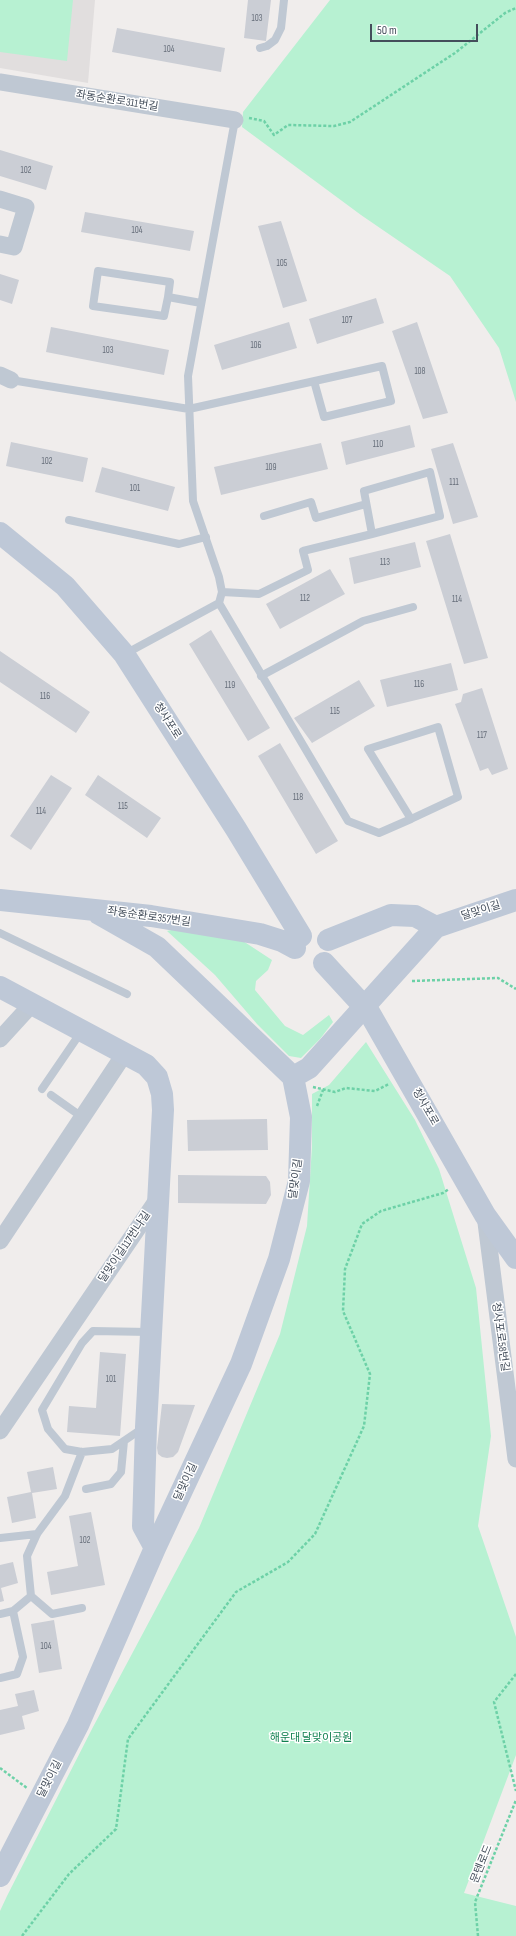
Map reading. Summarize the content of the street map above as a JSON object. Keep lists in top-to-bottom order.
{
  "streets": {
    "street": [
      "좌동순환로311번길",
      "청사포로",
      "달맞이길",
      "좌동순환로357번길",
      "달맞이길117번나길",
      "청사포로58번길"
    ],
    "path": ["문텐로드"]
  },
  "crossings": [
    ["청사포로", "좌동순환로357번길"],
    ["청사포로", "청사포로58번길"]
  ],
  "parks": ["해운대 달맞이공원"],
  "house_numbers": [
    "103",
    "104",
    "102",
    "104",
    "105",
    "107",
    "106",
    "103",
    "108",
    "110",
    "102",
    "109",
    "111",
    "101",
    "113",
    "112",
    "114",
    "116",
    "119",
    "116",
    "115",
    "117",
    "118",
    "115",
    "114",
    "101",
    "102",
    "104"
  ],
  "scale_bar": "50 m"
}
